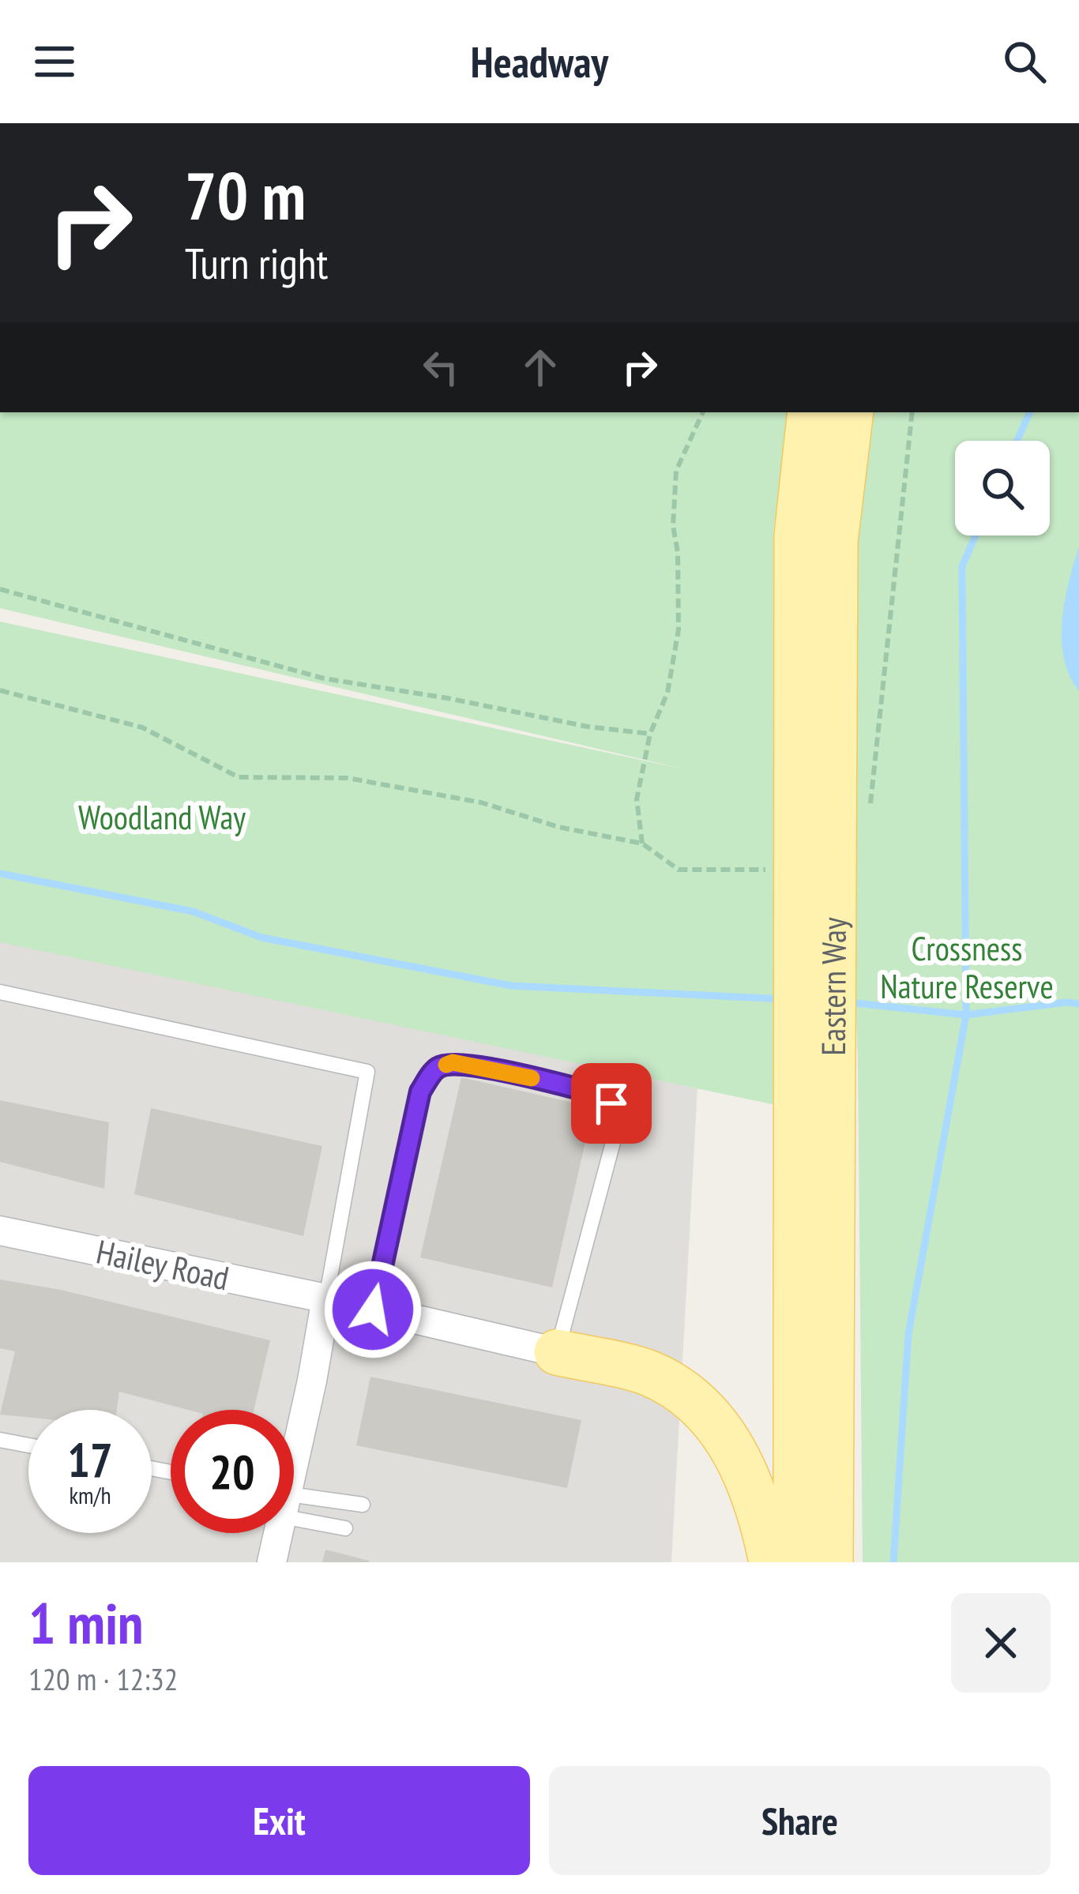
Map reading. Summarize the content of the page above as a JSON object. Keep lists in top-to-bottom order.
{
  "streets": {
    "main road": ["Eastern Way"],
    "street": ["Hailey Road"]
  },
  "parks": ["Woodland Way", "Crossness Nature Reserve"],
  "page": {
    "header": "Headway",
    "turn": ["70 m", "Turn right"],
    "speed": "17 km/h",
    "limit": "20",
    "heading": ["1 min", "120 m · 12:32"],
    "buttons": ["Exit", "Share"]
  }
}
